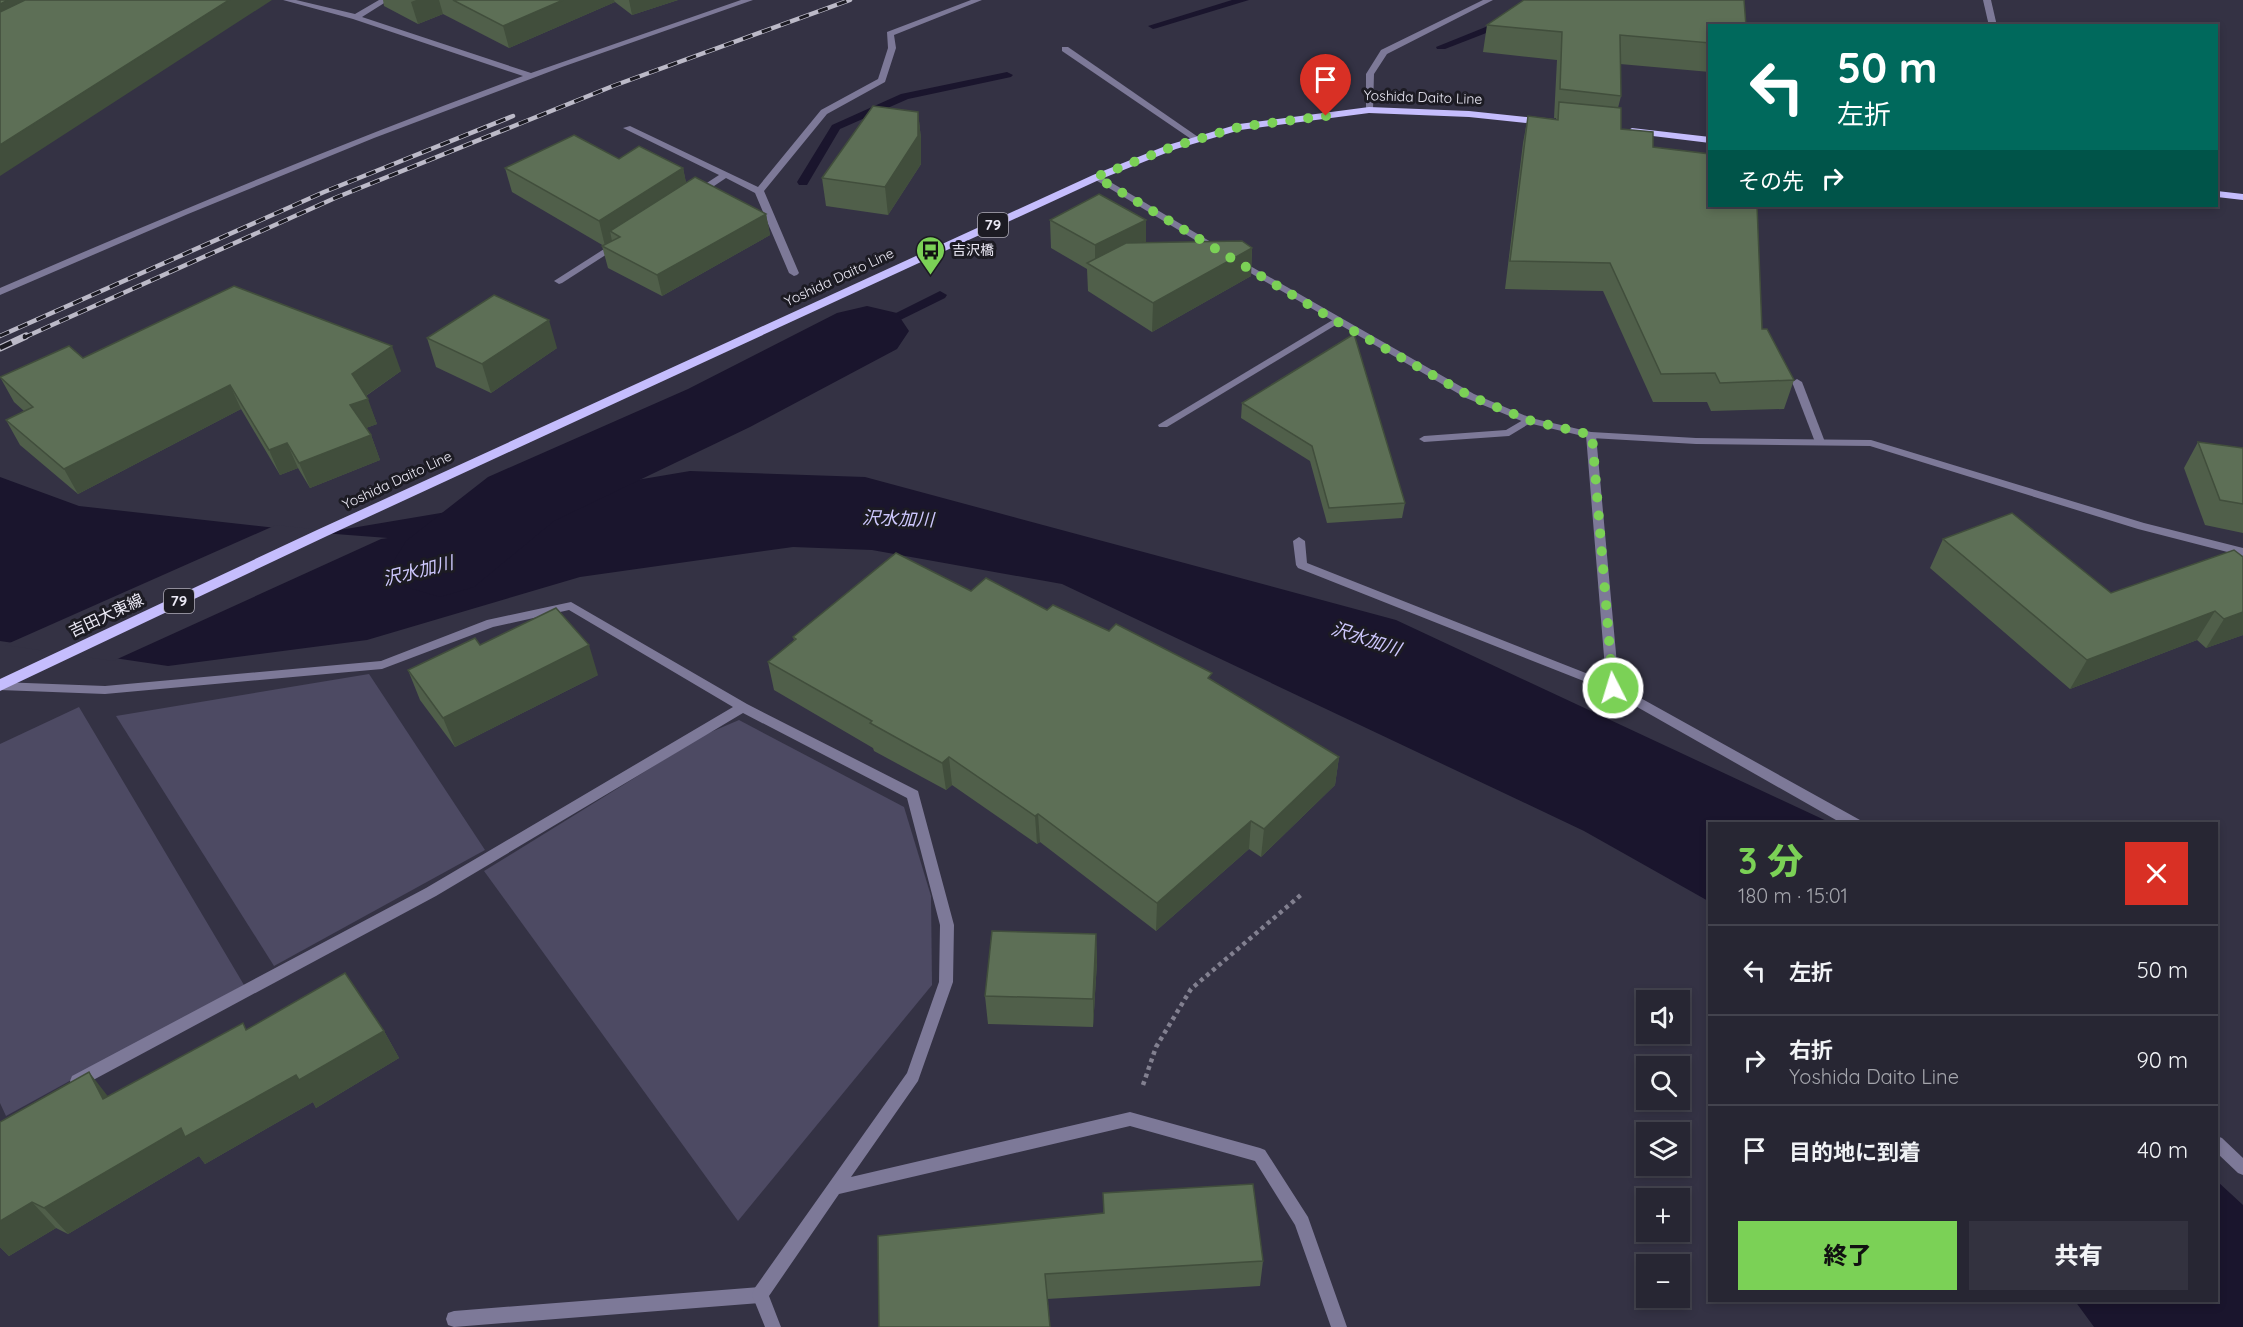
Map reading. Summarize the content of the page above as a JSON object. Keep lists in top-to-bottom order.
{
  "streets": {
    "main road": ["Yoshida Daito Line", "79", "吉田大東線"]
  },
  "crossings": [
    ["Yoshida Daito Line", "吉田大東線"]
  ],
  "water": ["沢水加川"],
  "places": {
    "bus stop": ["吉沢橋"]
  },
  "page": {
    "turn": ["50 m", "左折"],
    "then": "その先",
    "heading": ["3 分", "180 m · 15:01"],
    "list": [
      {
        "name": "左折",
        "value": "50 m"
      },
      {
        "name": "右折",
        "note": "Yoshida Daito Line",
        "value": "90 m"
      },
      {
        "name": "目的地に到着",
        "value": "40 m"
      }
    ],
    "map_buttons": ["+", "−"],
    "buttons": ["終了", "共有"]
  }
}
